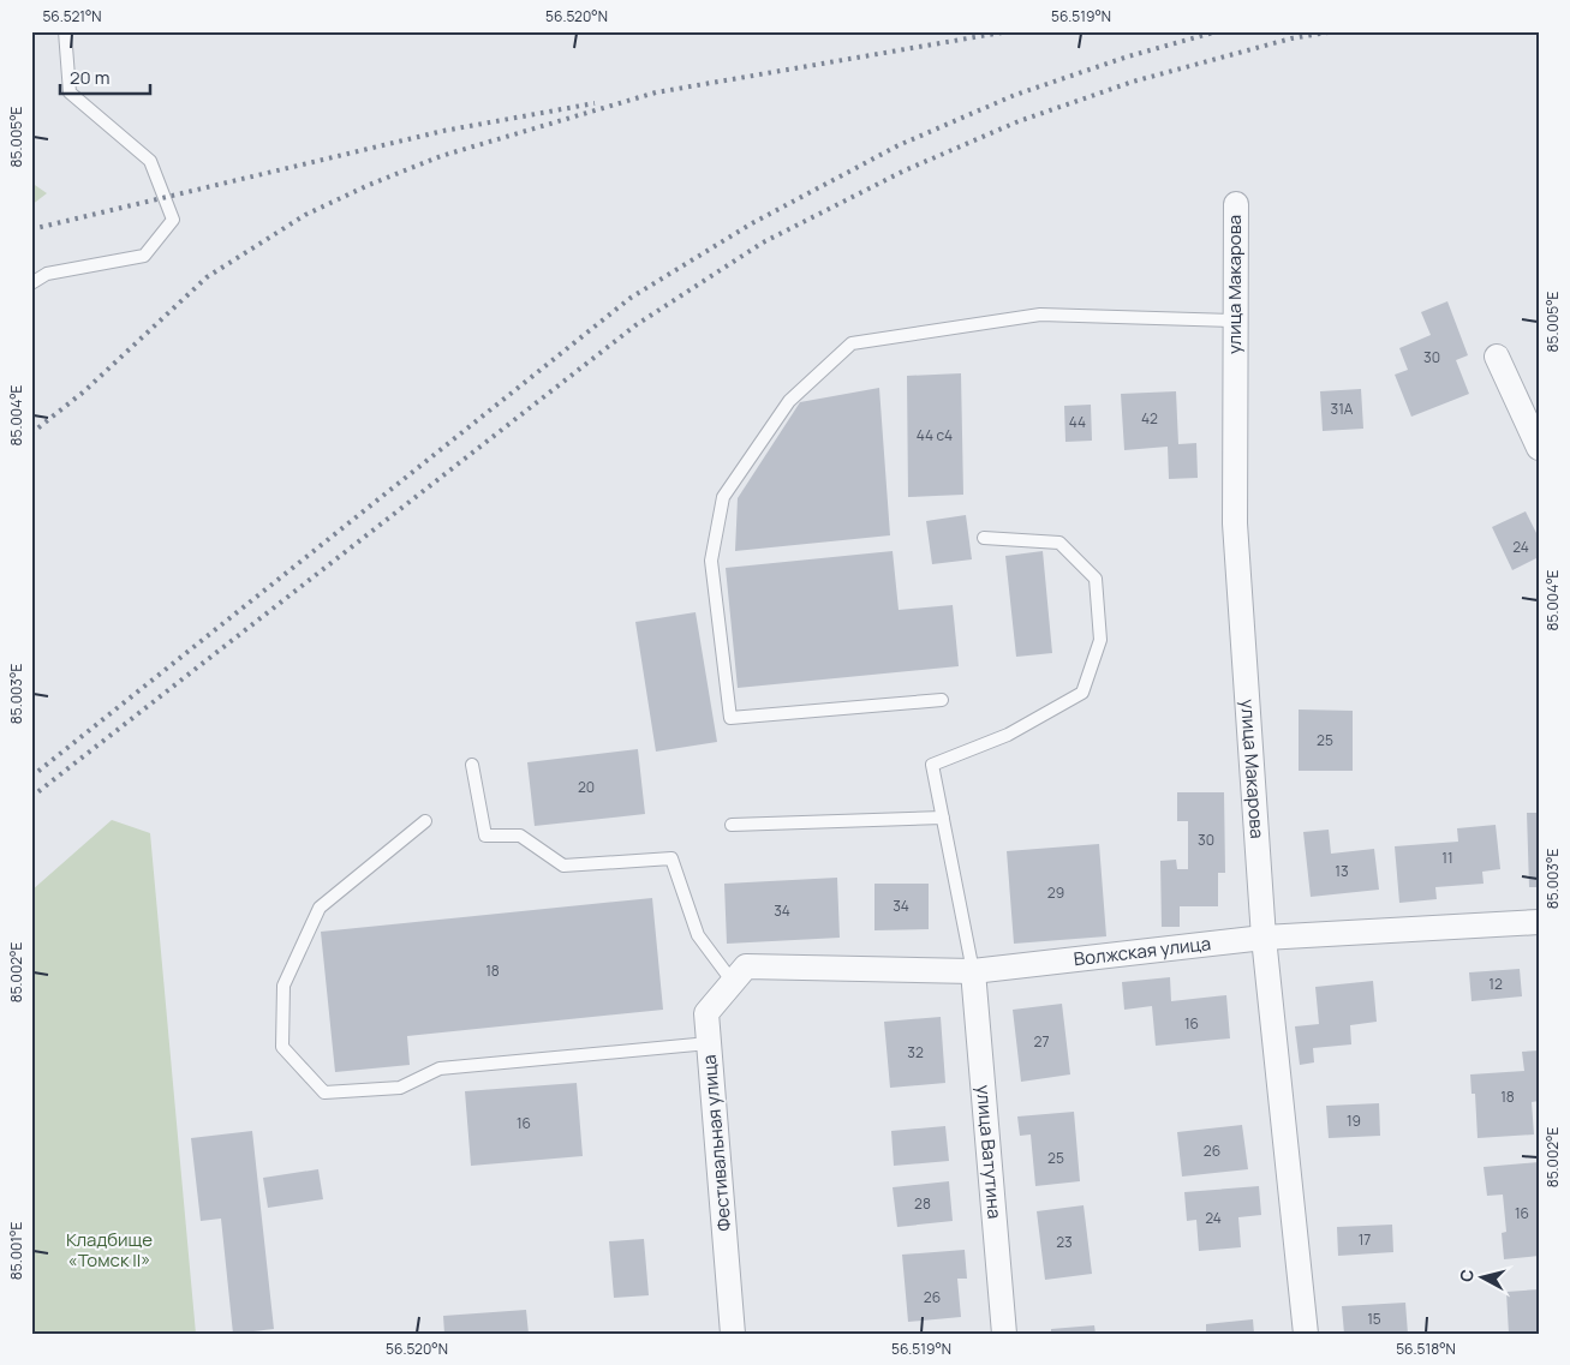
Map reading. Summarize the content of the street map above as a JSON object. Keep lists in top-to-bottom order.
{
  "streets": {
    "street": [
      "улица Макарова",
      "Волжская улица",
      "Фестивальная улица",
      "улица Ватутина"
    ]
  },
  "crossings": [
    ["улица Макарова", "Волжская улица"],
    ["Волжская улица", "Фестивальная улица"],
    ["Волжская улица", "улица Ватутина"]
  ],
  "parks": ["Кладбище «Томск II»"],
  "house_numbers": [
    "30",
    "31А",
    "42",
    "44",
    "44 с4",
    "24",
    "25",
    "20",
    "30",
    "11",
    "13",
    "29",
    "34",
    "34",
    "18",
    "12",
    "16",
    "27",
    "32",
    "18",
    "19",
    "16",
    "26",
    "25",
    "28",
    "16",
    "24",
    "17",
    "23",
    "26",
    "15"
  ],
  "scale_bar": "20 m",
  "north": "left",
  "coordinates": [
    "56.521°N",
    "56.520°N",
    "56.519°N",
    "85.005°E",
    "85.004°E",
    "85.003°E",
    "85.002°E",
    "85.001°E",
    "56.518°N"
  ]
}
